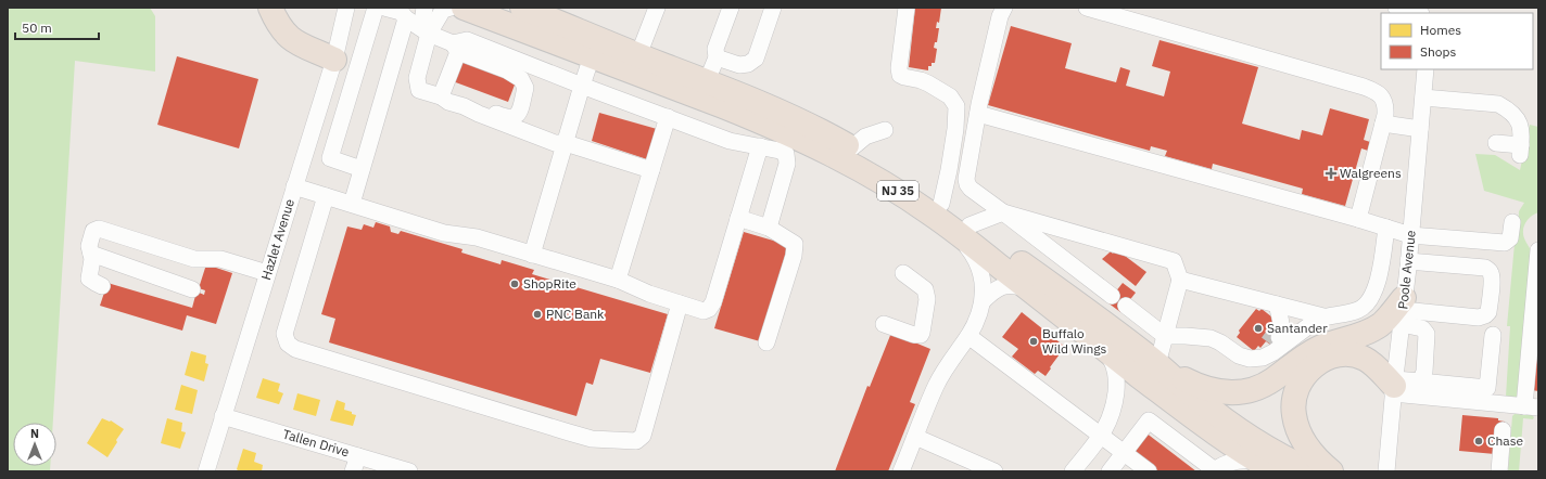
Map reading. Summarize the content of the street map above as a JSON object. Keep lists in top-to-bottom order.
{
  "streets": {
    "highway": ["NJ 35"],
    "street": ["Hazlet Avenue", "Poole Avenue", "Tallen Drive"]
  },
  "crossings": [
    ["Hazlet Avenue", "Tallen Drive"]
  ],
  "places": {
    "health": ["Walgreens"],
    "other": [
      "ShopRite",
      "PNC Bank",
      "Santander",
      "Buffalo Wild Wings",
      "Chase"
    ]
  },
  "legend": ["Homes", "Shops"],
  "scale_bar": "50 m",
  "north": "top"
}
